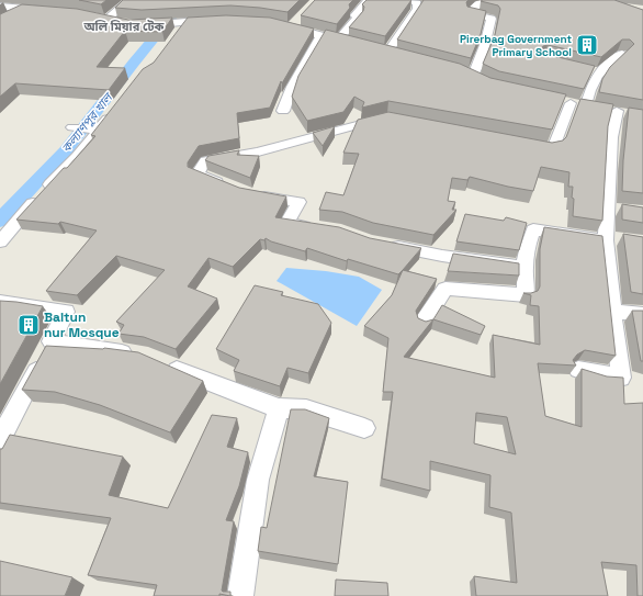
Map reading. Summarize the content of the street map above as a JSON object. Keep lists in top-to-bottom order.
{
  "districts": ["অলি মিয়ার টেক"],
  "water": ["কল্যাণপুর খাল"],
  "places": {
    "building": ["Pirerbag Government Primary School", "Baitun nur Mosque"]
  }
}
